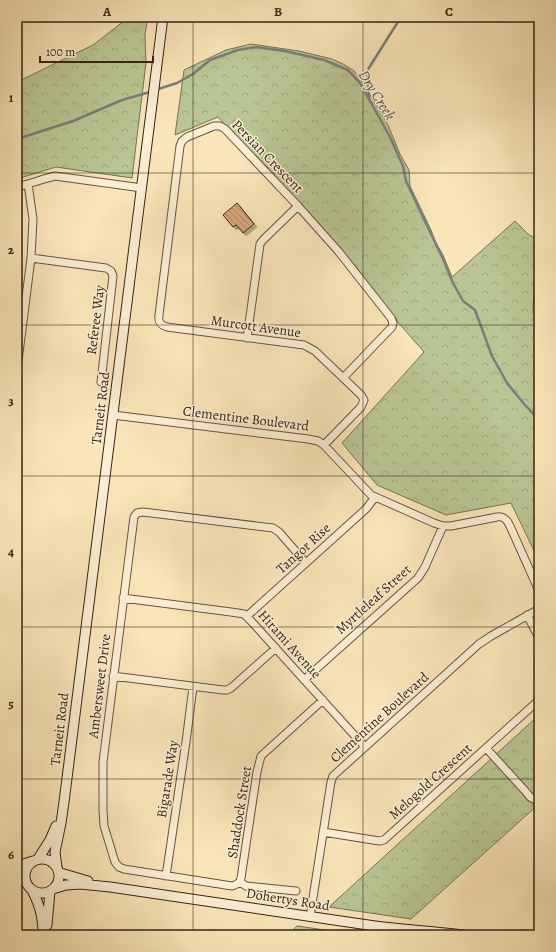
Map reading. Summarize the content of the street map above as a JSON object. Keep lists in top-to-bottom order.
{
  "streets": {
    "street": [
      "Persian Crescent",
      "Referee Way",
      "Murcott Avenue",
      "Tarneit Road",
      "Clementine Boulevard",
      "Tangor Rise",
      "Myrtleleaf Street",
      "Hirami Avenue",
      "Ambersweet Drive",
      "Bigarade Way",
      "Melogold Crescent",
      "Shaddock Street",
      "Dohertys Road"
    ]
  },
  "crossings": [
    ["Persian Crescent", "Murcott Avenue"],
    ["Murcott Avenue", "Clementine Boulevard"],
    ["Tarneit Road", "Clementine Boulevard"],
    ["Tarneit Road", "Dohertys Road"],
    ["Clementine Boulevard", "Tangor Rise"],
    ["Clementine Boulevard", "Myrtleleaf Street"],
    ["Clementine Boulevard", "Hirami Avenue"],
    ["Clementine Boulevard", "Melogold Crescent"],
    ["Clementine Boulevard", "Dohertys Road"],
    ["Tangor Rise", "Hirami Avenue"],
    ["Tangor Rise", "Ambersweet Drive"],
    ["Myrtleleaf Street", "Hirami Avenue"],
    ["Hirami Avenue", "Ambersweet Drive"],
    ["Hirami Avenue", "Shaddock Street"],
    ["Ambersweet Drive", "Bigarade Way"],
    ["Ambersweet Drive", "Shaddock Street"]
  ],
  "water": ["Dry Creek"],
  "scale_bar": "100 m",
  "grid": {
    "columns": ["A", "B", "C"],
    "rows": [
      "1",
      "2",
      "3",
      "4",
      "5",
      "6"
    ]
  }
}
